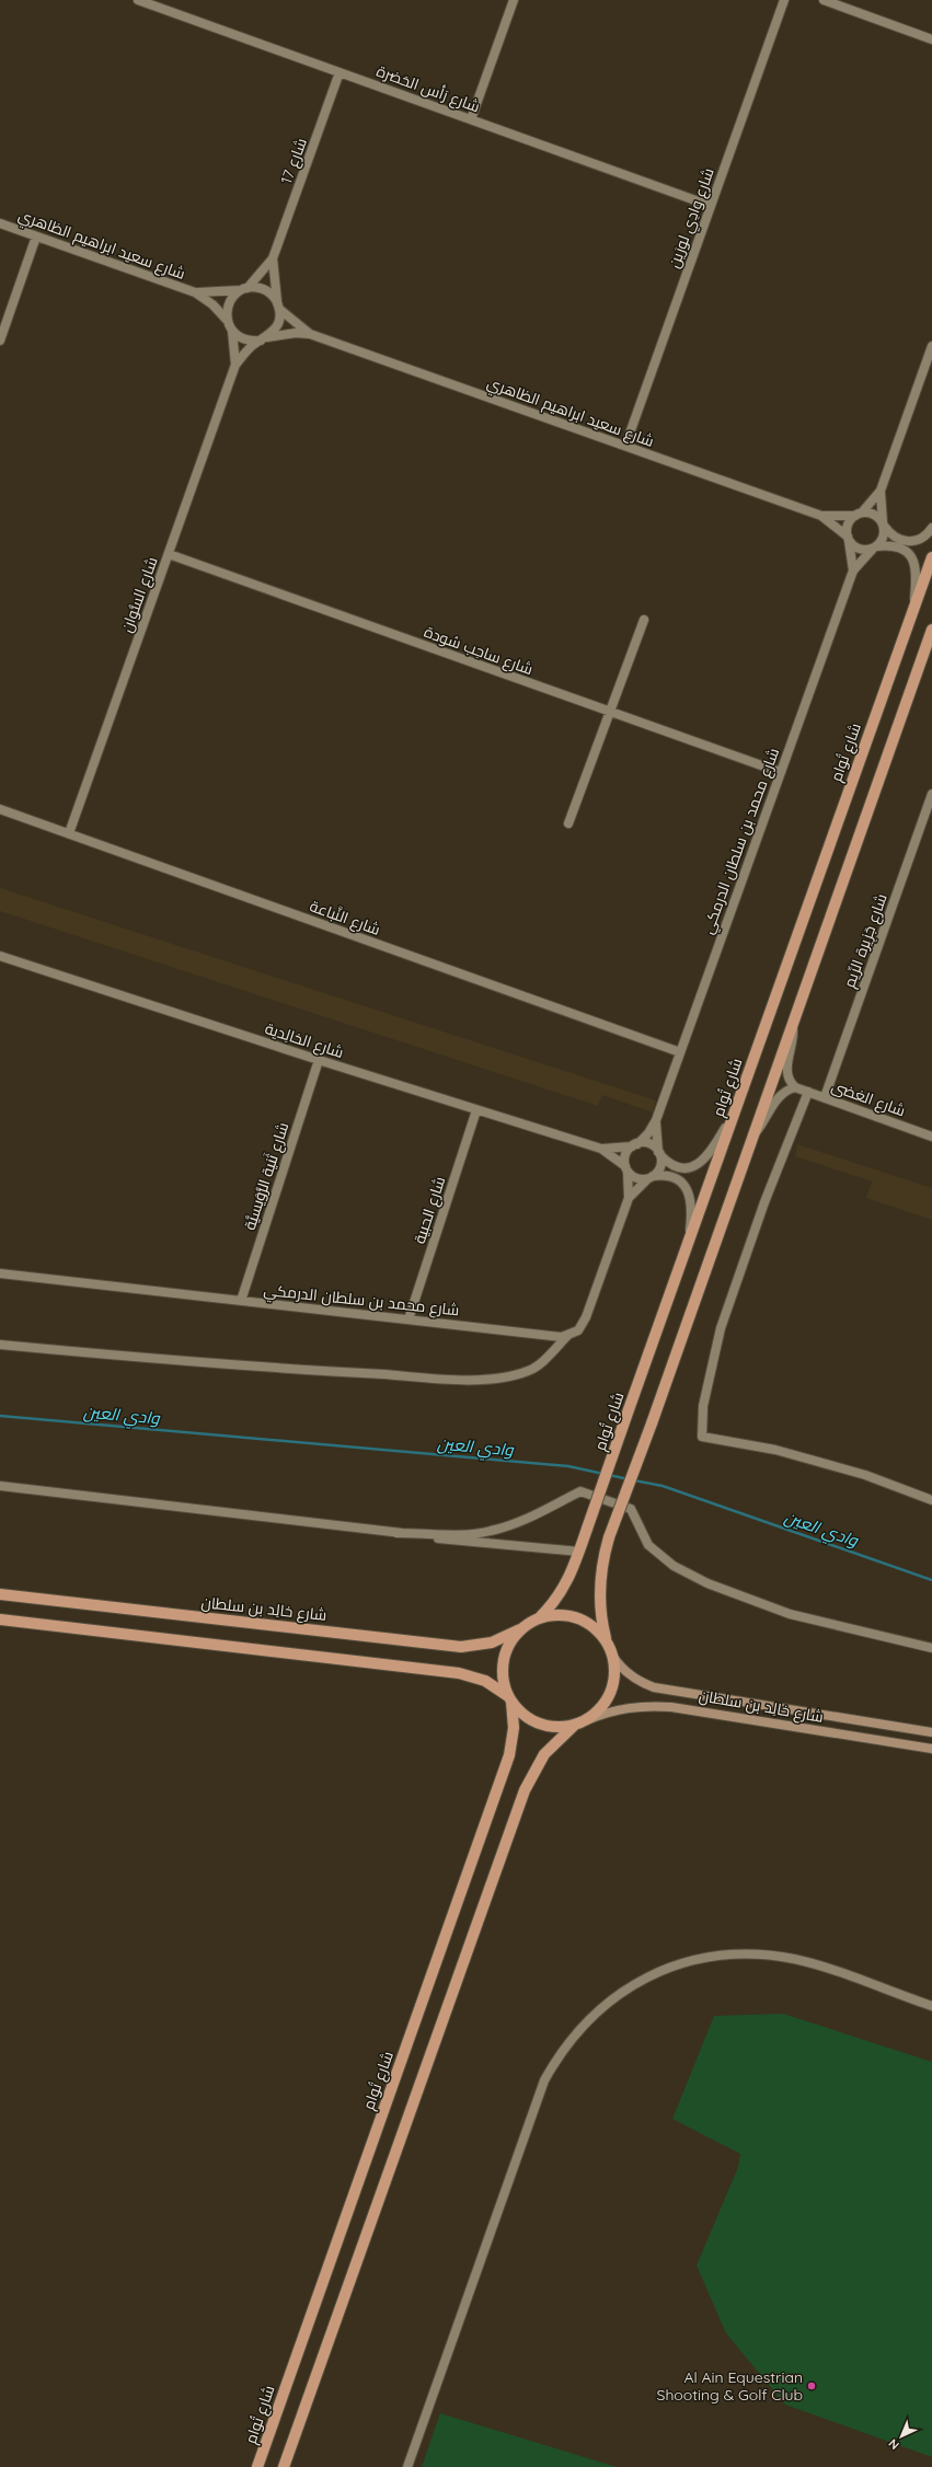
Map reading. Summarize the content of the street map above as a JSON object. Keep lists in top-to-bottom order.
{
  "streets": {
    "main road": ["شارع تُوام", "شارع خالِد بن سلطان"],
    "street": [
      "شارع رَأس الحَضرة",
      "شارع 17",
      "شارع وادِي لورَين",
      "شارع سعيد ابراهيم الظاهري",
      "شارع السُّوان",
      "شارع ساحِب سُودة",
      "شارع محمد بن سلطان الدرمكي",
      "شارع النَّباعة",
      "شارع جَزِيرة الرِّيم",
      "شارع الخالِدية",
      "شارع الغضى",
      "شارع ثَنية الرُّوَيسيَّة",
      "شارع الحبية"
    ]
  },
  "crossings": [
    ["شارع رَأس الحَضرة", "شارع 17"],
    ["شارع رَأس الحَضرة", "شارع وادِي لورَين"],
    ["شارع 17", "شارع سعيد ابراهيم الظاهري"],
    ["شارع 17", "شارع السُّوان"],
    ["شارع وادِي لورَين", "شارع سعيد ابراهيم الظاهري"],
    ["شارع سعيد ابراهيم الظاهري", "شارع السُّوان"],
    ["شارع سعيد ابراهيم الظاهري", "شارع محمد بن سلطان الدرمكي"],
    ["شارع السُّوان", "شارع ساحِب سُودة"],
    ["شارع السُّوان", "شارع النَّباعة"],
    ["شارع ساحِب سُودة", "شارع محمد بن سلطان الدرمكي"],
    ["شارع تُوام", "شارع خالِد بن سلطان"],
    ["شارع محمد بن سلطان الدرمكي", "شارع النَّباعة"],
    ["شارع محمد بن سلطان الدرمكي", "شارع الخالِدية"],
    ["شارع محمد بن سلطان الدرمكي", "شارع ثَنية الرُّوَيسيَّة"],
    ["شارع محمد بن سلطان الدرمكي", "شارع الحبية"],
    ["شارع جَزِيرة الرِّيم", "شارع الغضى"],
    ["شارع الخالِدية", "شارع ثَنية الرُّوَيسيَّة"],
    ["شارع الخالِدية", "شارع الحبية"]
  ],
  "water": ["وادي العين"],
  "places": ["Al Ain Equestrian Shooting & Golf Club"],
  "north": "bottom left"
}
